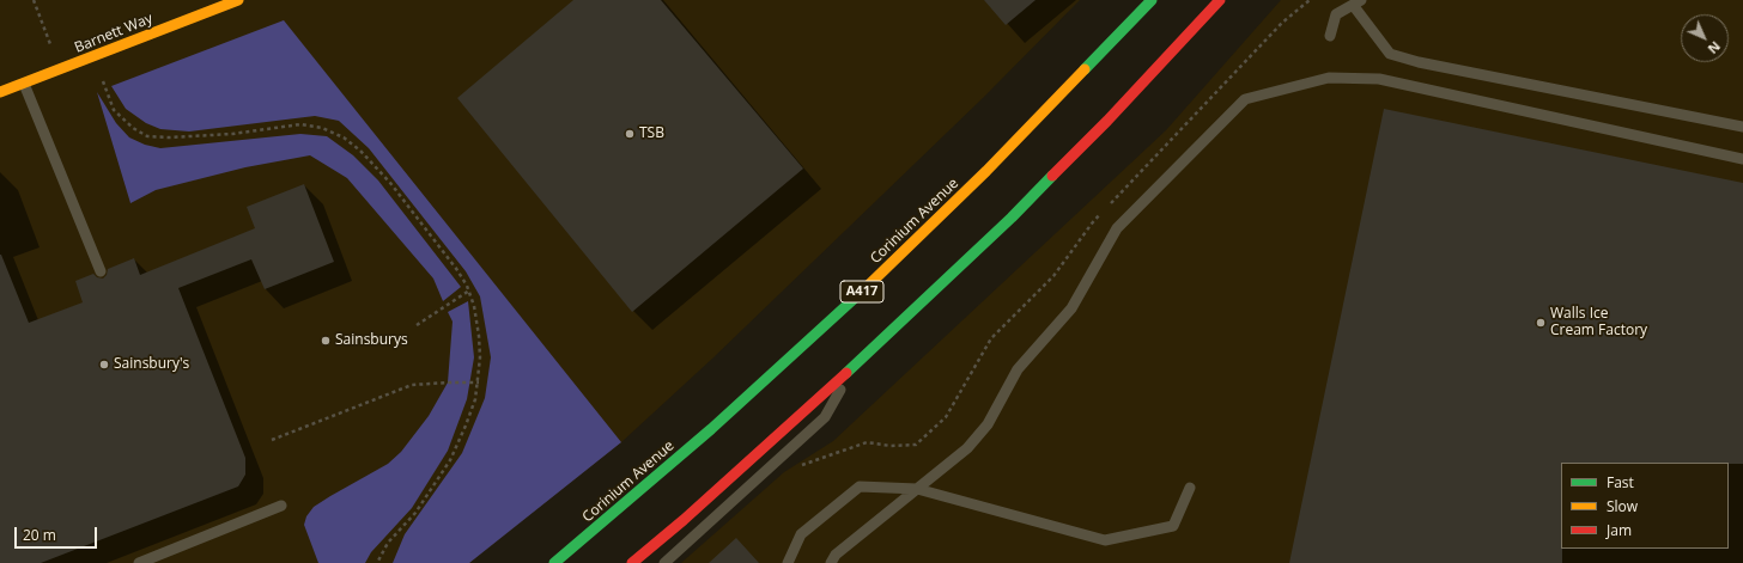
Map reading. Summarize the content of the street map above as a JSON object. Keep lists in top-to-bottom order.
{
  "streets": {
    "main road": ["Barnett Way", "Corinium Avenue", "A417"]
  },
  "places": [
    "TSB",
    "Walls Ice Cream Factory",
    "Sainsburys",
    "Sainsbury's"
  ],
  "legend": ["Fast", "Slow", "Jam"],
  "scale_bar": "20 m",
  "north": "bottom right"
}
